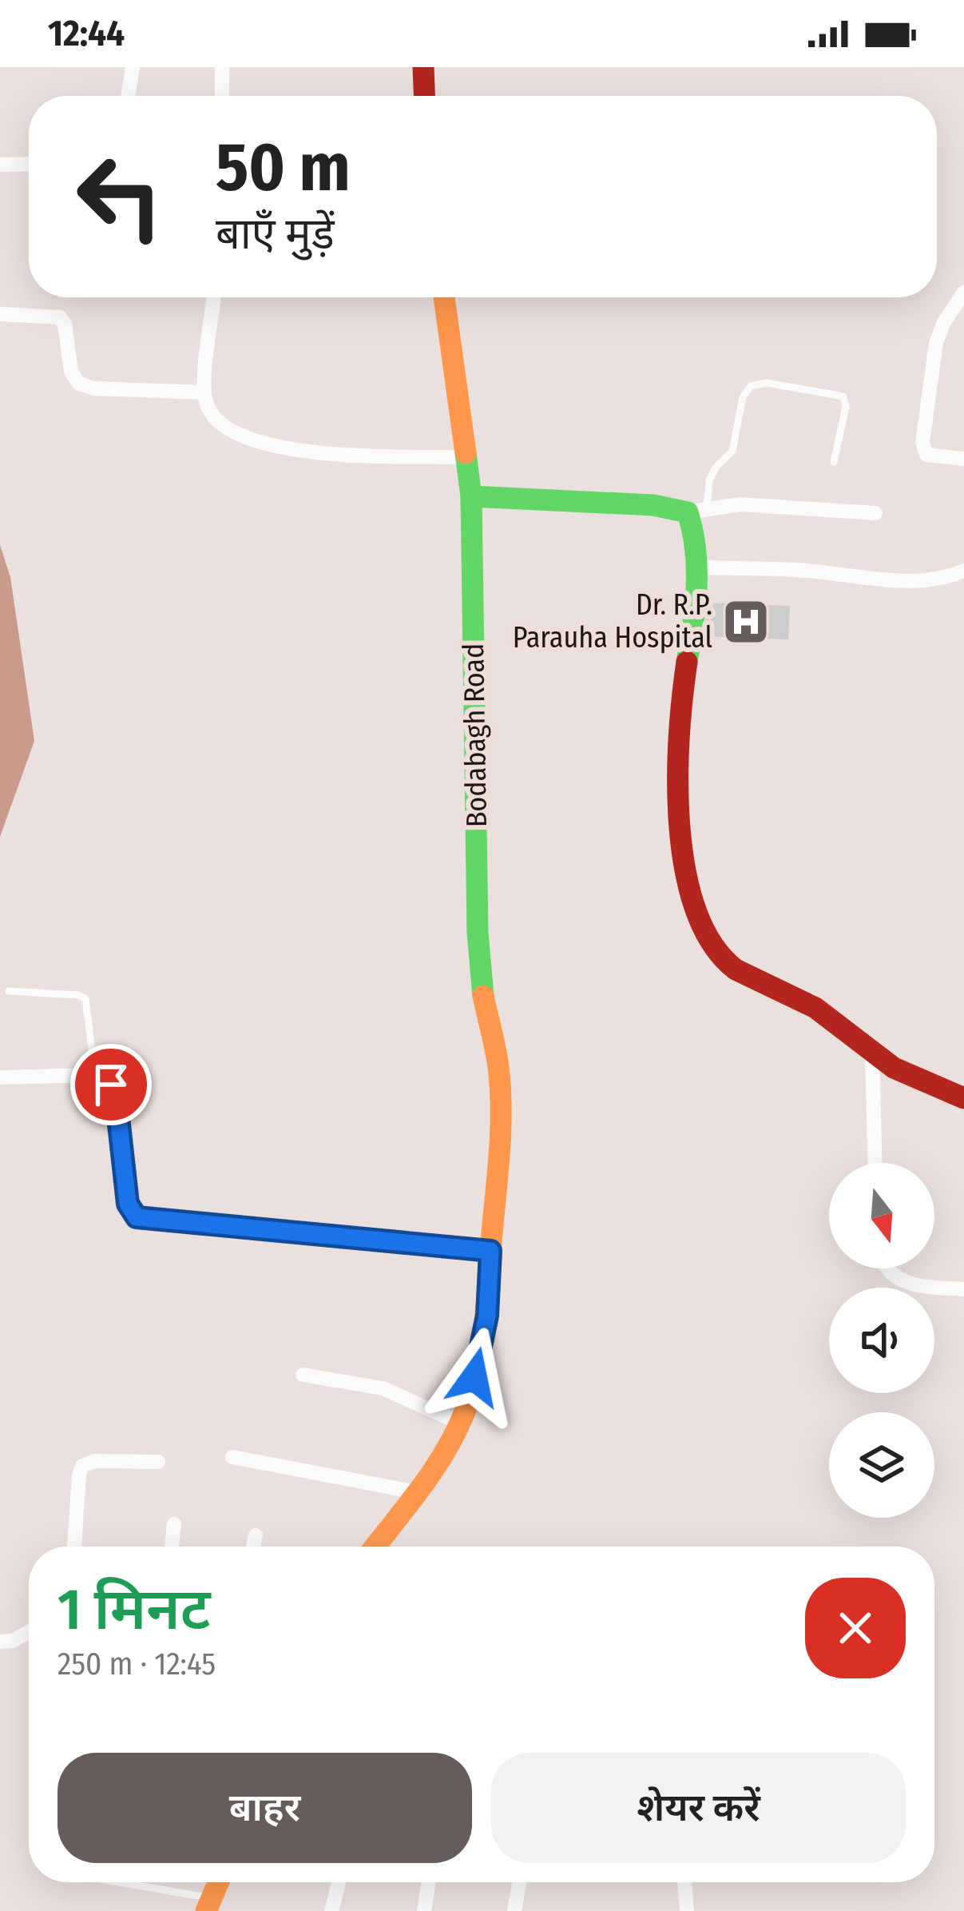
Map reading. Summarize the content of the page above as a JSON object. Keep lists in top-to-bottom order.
{
  "streets": {
    "street": ["Bodabagh Road"]
  },
  "places": {
    "hospital": ["Dr. R.P. Parauha Hospital"]
  },
  "north": "bottom",
  "page": {
    "status": "12:44",
    "turn": ["50 m", "बाएँ मुड़ें"],
    "heading": ["1 मिनट", "250 m · 12:45"],
    "buttons": ["बाहर", "शेयर करें"]
  }
}
